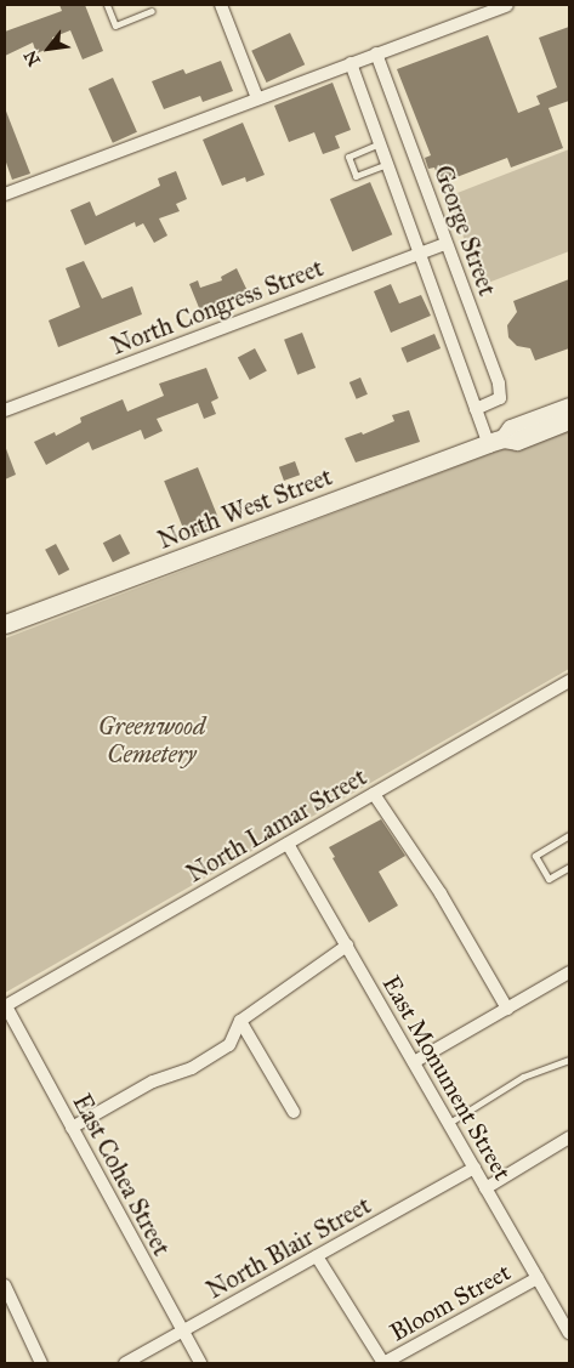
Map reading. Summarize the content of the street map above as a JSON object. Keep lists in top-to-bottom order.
{
  "streets": {
    "street": [
      "George Street",
      "North Congress Street",
      "North West Street",
      "North Lamar Street",
      "East Monument Street",
      "East Cohea Street",
      "North Blair Street",
      "Bloom Street"
    ]
  },
  "crossings": [
    ["George Street", "North Congress Street"],
    ["George Street", "North West Street"],
    ["North Lamar Street", "East Monument Street"],
    ["North Lamar Street", "East Cohea Street"],
    ["East Monument Street", "North Blair Street"],
    ["East Monument Street", "Bloom Street"],
    ["East Cohea Street", "North Blair Street"]
  ],
  "parks": ["Greenwood Cemetery"],
  "north": "bottom left"
}
